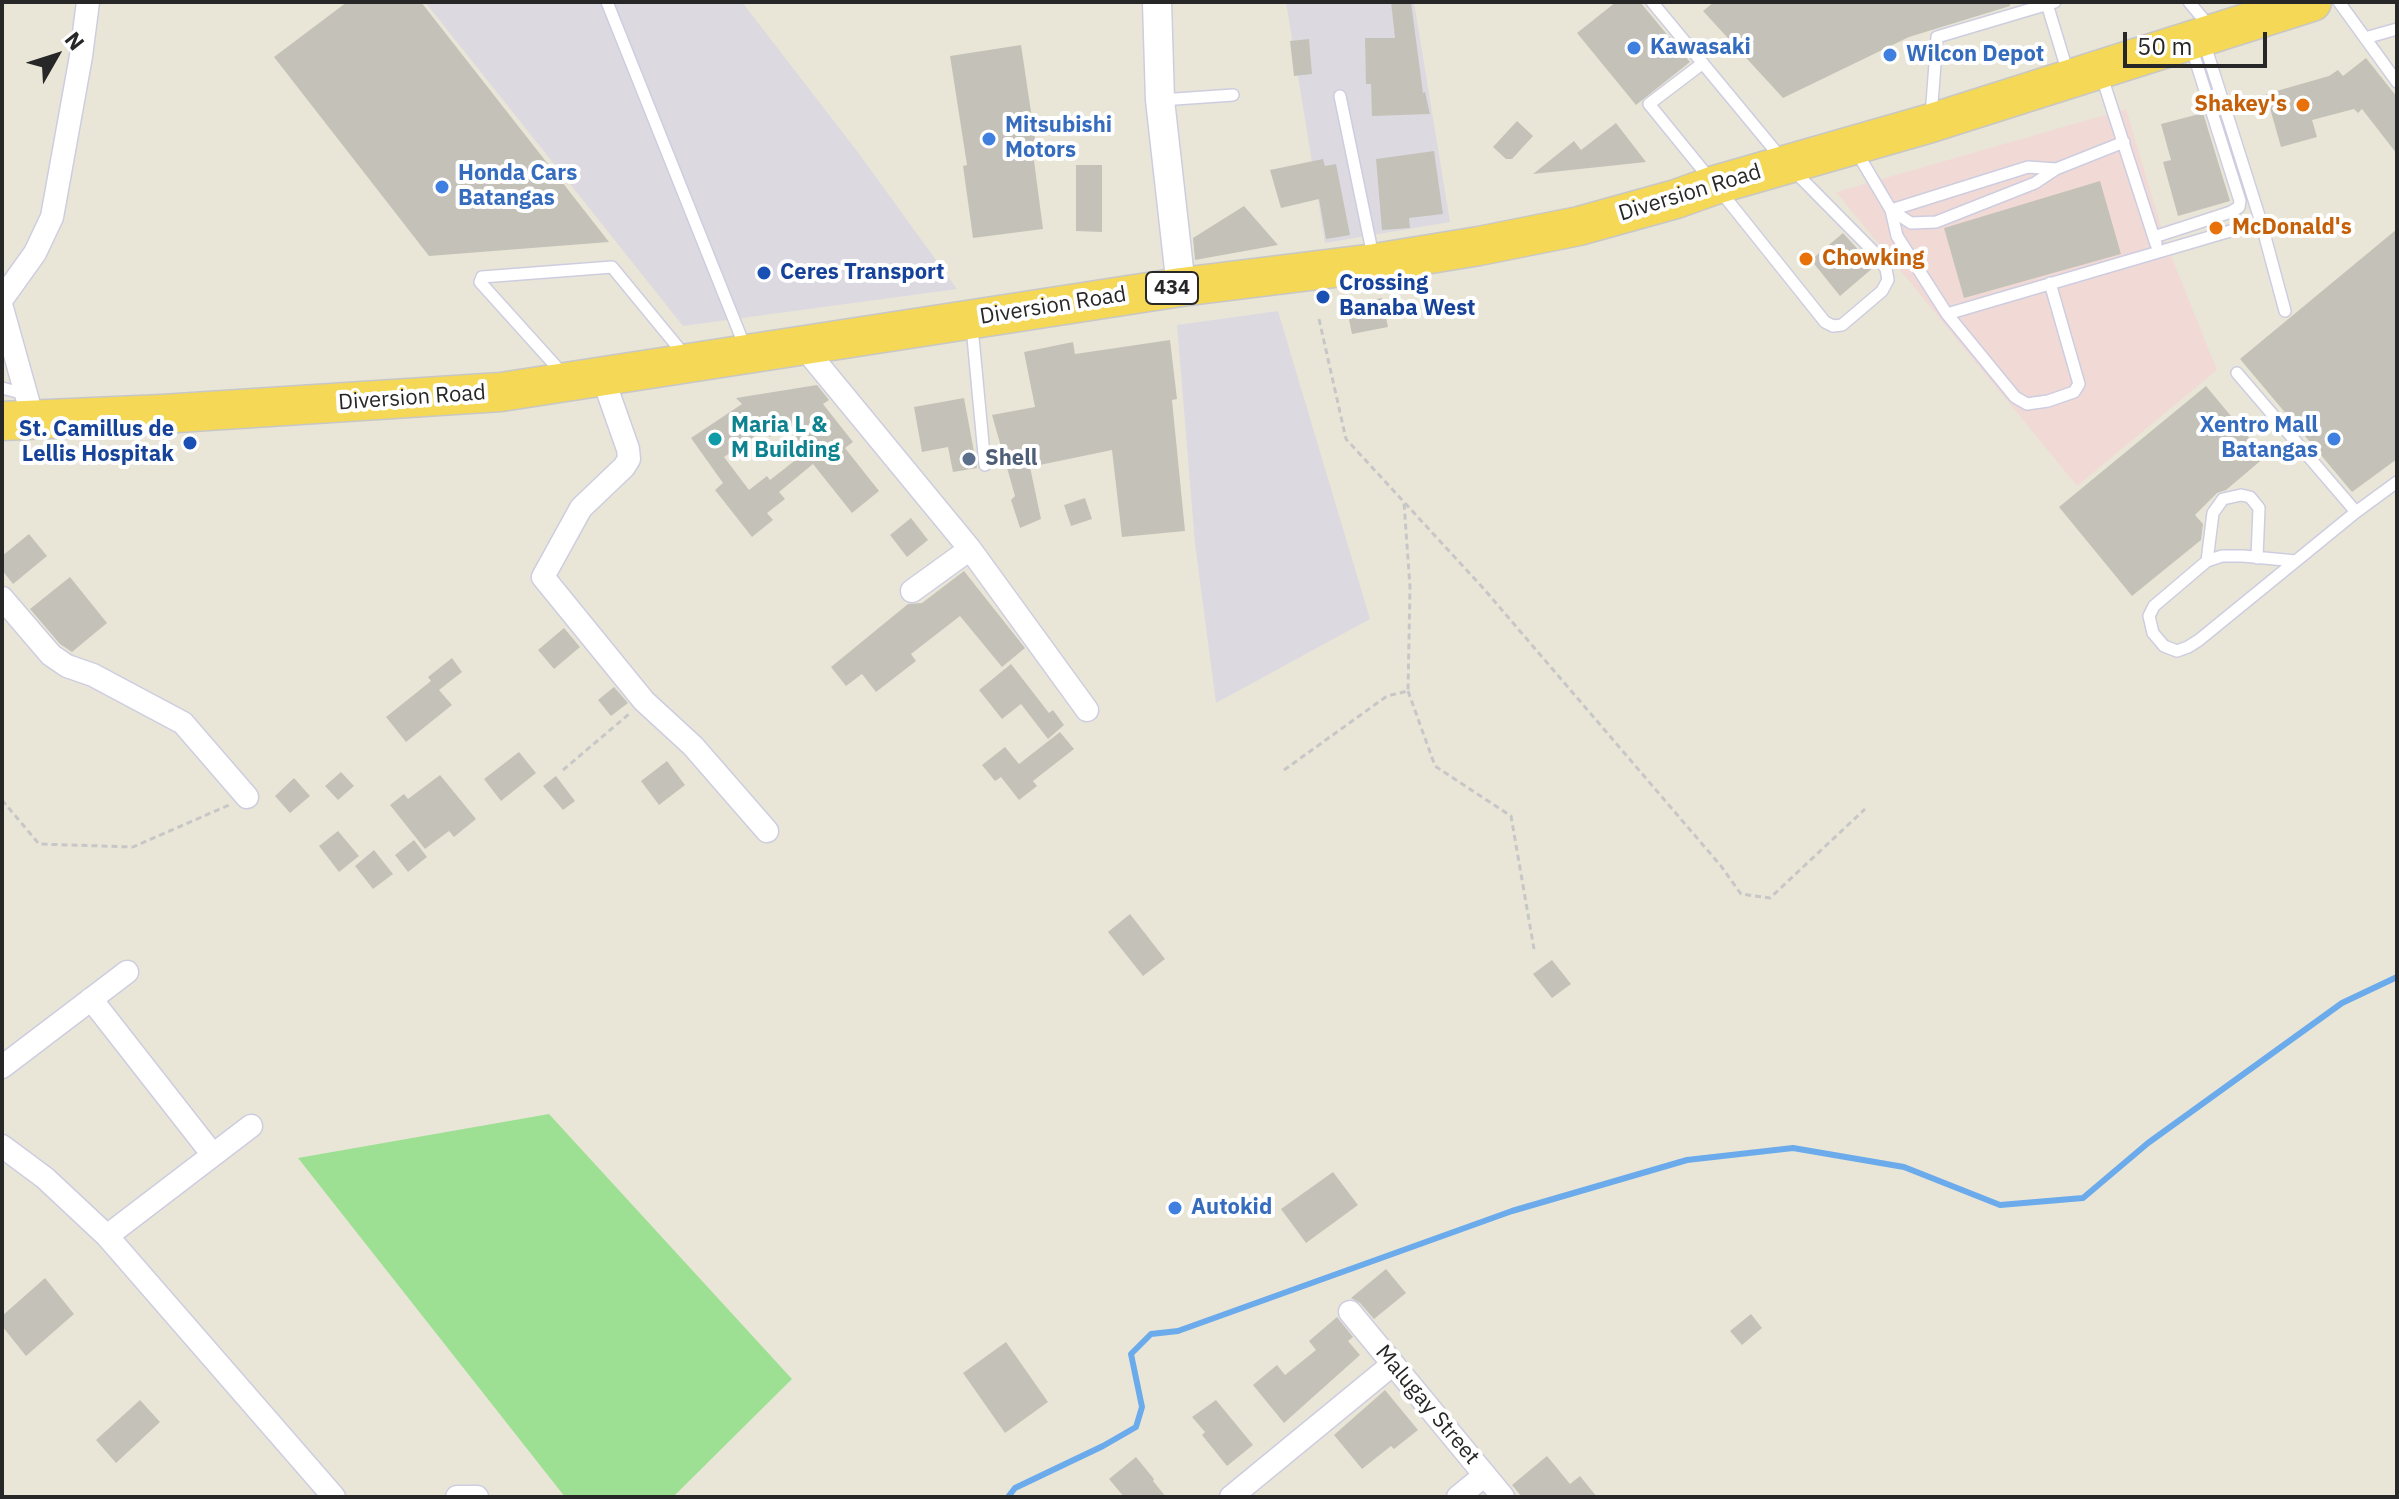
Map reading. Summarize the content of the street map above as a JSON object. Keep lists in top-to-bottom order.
{
  "streets": {
    "highway": ["Diversion Road", "434"],
    "street": ["Malugay Street"]
  },
  "places": [
    "Kawasaki",
    "Wilcon Depot",
    "Shakey's",
    "Mitsubishi Motors",
    "Honda Cars Batangas",
    "McDonald's",
    "Chowking",
    "Ceres Transport",
    "Crossing Banaba West",
    "Maria L & M Building",
    "Xentro Mall Batangas",
    "St. Camillus de Lellis Hospitak",
    "Shell",
    "Autokid"
  ],
  "scale_bar": "50 m",
  "north": "top right"
}
